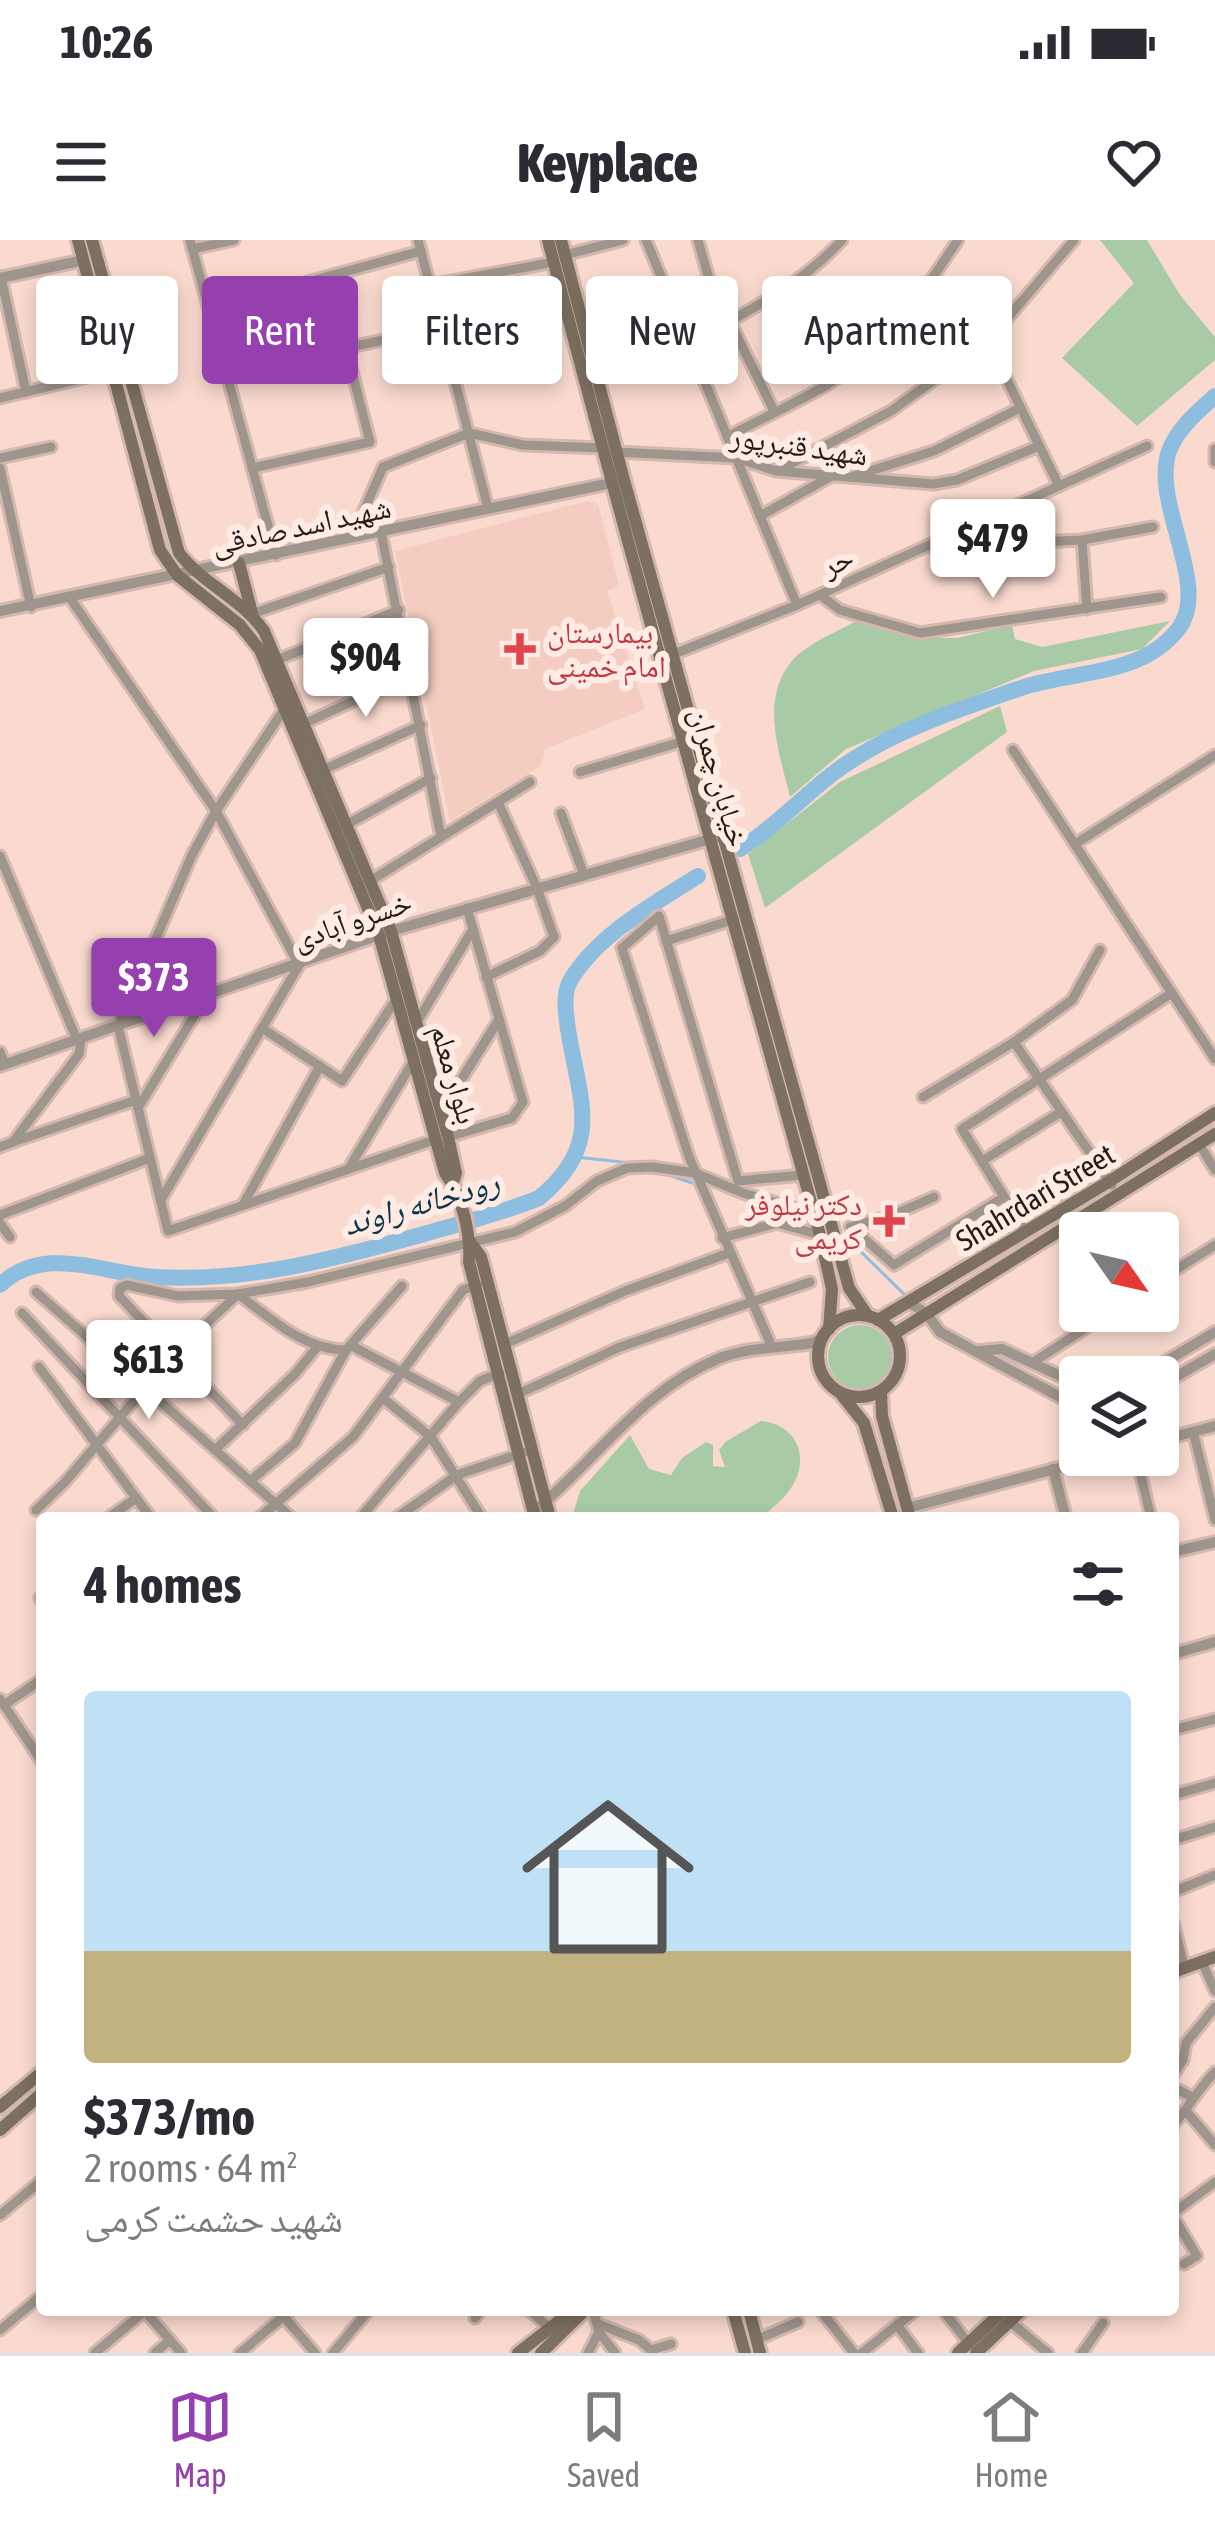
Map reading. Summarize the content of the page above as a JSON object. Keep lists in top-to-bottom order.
{
  "streets": {
    "main road": ["خیابان چمران", "بلوار معلم", "Shahrdari Street"],
    "street": [
      "شهید قنبرپور",
      "شهید اسد صادقی",
      "حر",
      "خسرو آبادی"
    ]
  },
  "crossings": [
    ["شهید قنبرپور", "خیابان چمران"],
    ["شهید اسد صادقی", "خیابان چمران"],
    ["شهید اسد صادقی", "بلوار معلم"],
    ["حر", "خیابان چمران"],
    ["خیابان چمران", "خسرو آبادی"],
    ["خیابان چمران", "Shahrdari Street"],
    ["خسرو آبادی", "بلوار معلم"]
  ],
  "water": ["رودخانه راوند"],
  "places": {
    "health": ["بیمارستان امام خمینی", "دکتر نیلوفر کریمی"]
  },
  "north": "bottom right",
  "page": {
    "status": "10:26",
    "header": "Keyplace",
    "chip": [
      "Buy",
      "Rent",
      "Filters",
      "New",
      "Apartment"
    ],
    "price": [
      "$479",
      "$904",
      "$373",
      "$613"
    ],
    "heading": "4 homes",
    "list": [
      {
        "name": "$373/mo",
        "note": "2 rooms · 64 m² · شهید حشمت کرمی"
      }
    ],
    "tabs": ["Map", "Saved", "Home"]
  }
}
